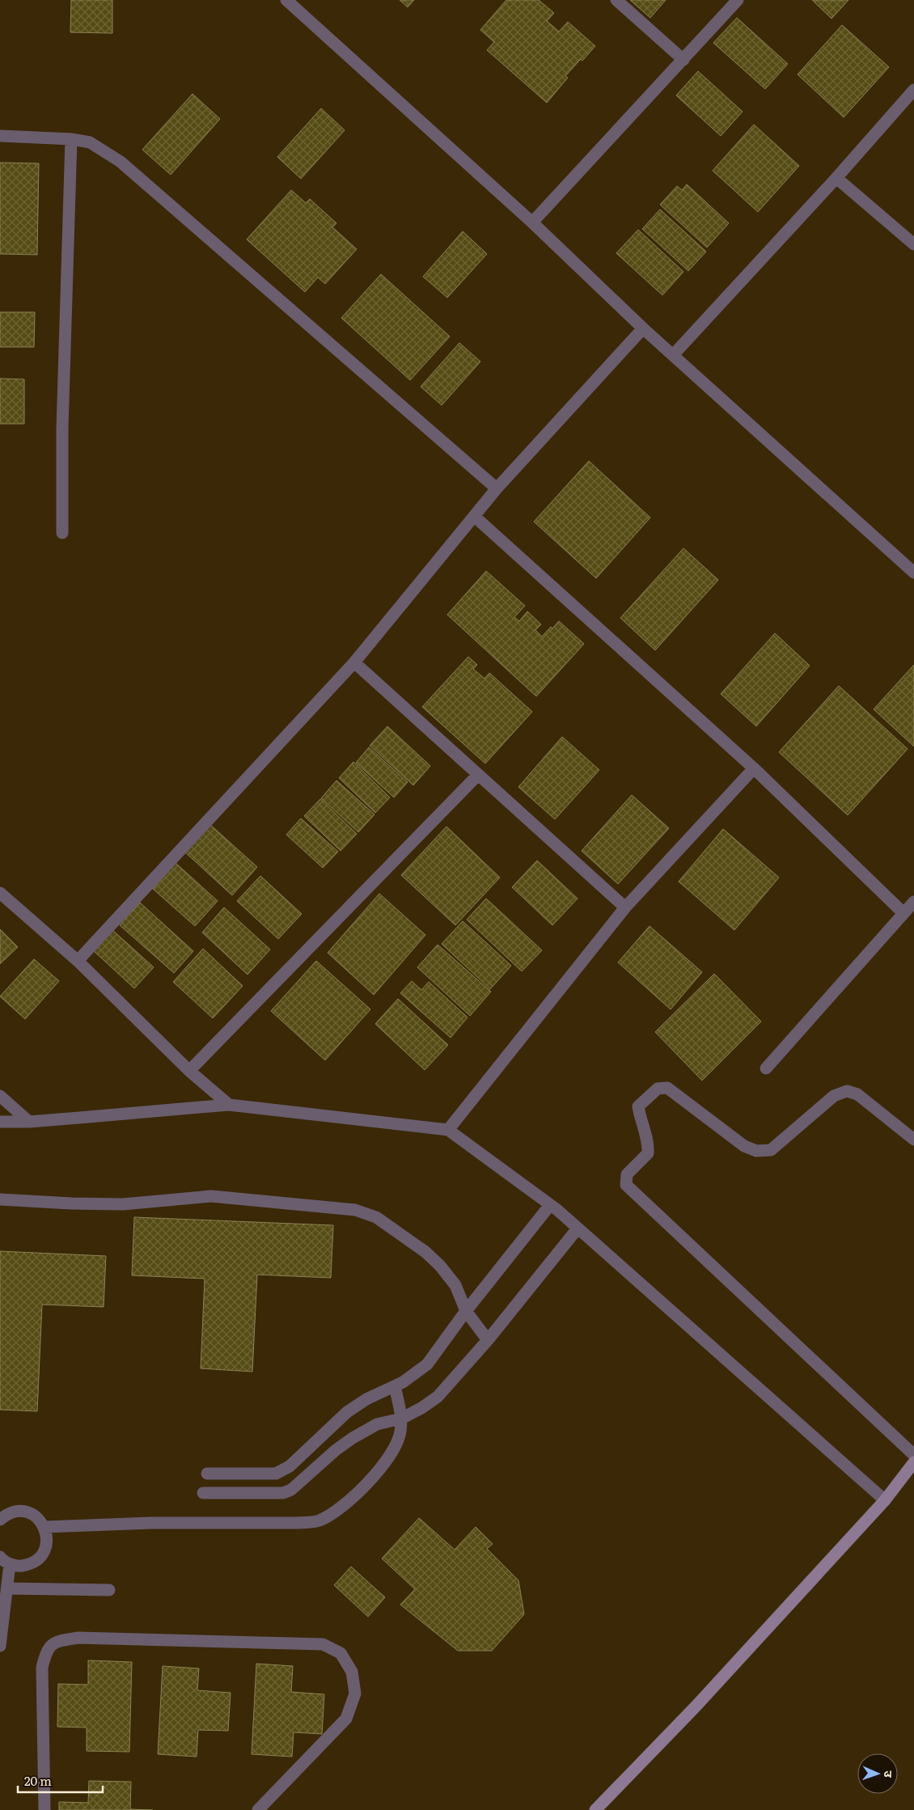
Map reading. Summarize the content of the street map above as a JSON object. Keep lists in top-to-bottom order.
{
  "scale_bar": "20 m",
  "north": "right"
}
